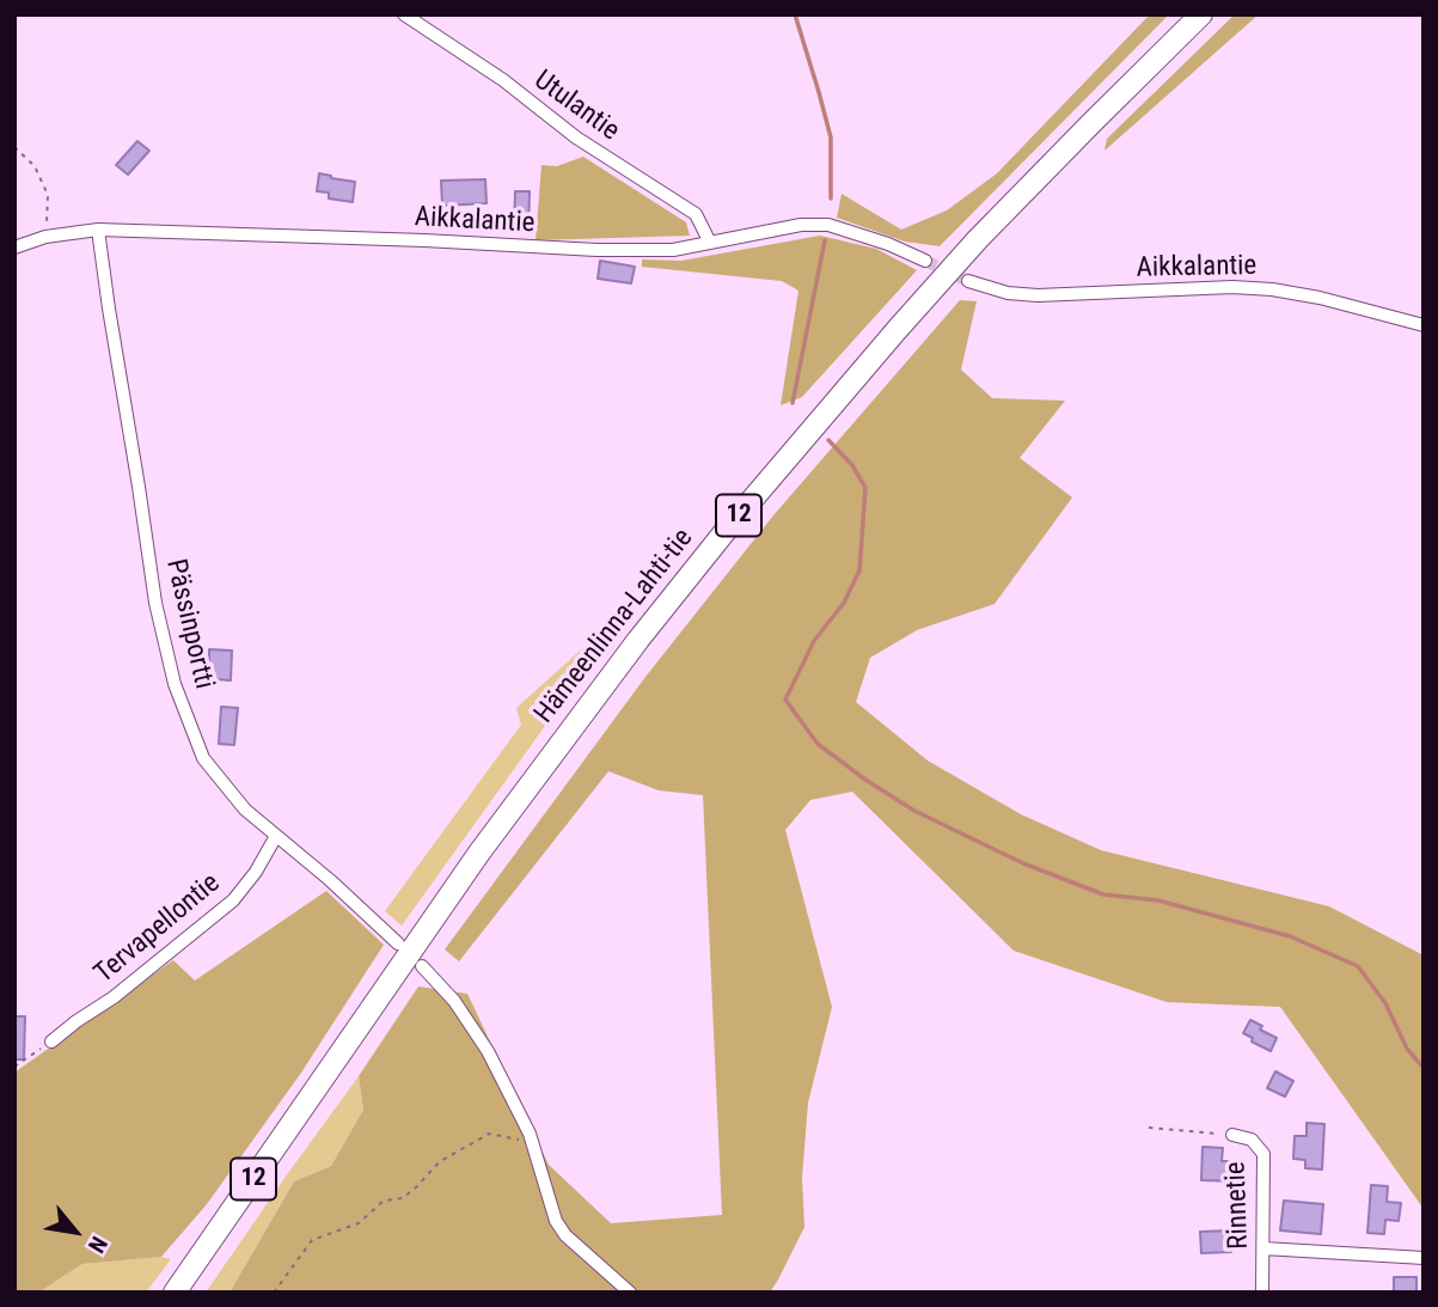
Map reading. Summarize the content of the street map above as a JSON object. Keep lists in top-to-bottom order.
{
  "streets": {
    "highway": ["12", "Hämeenlinna-Lahti-tie"],
    "street": [
      "Utulantie",
      "Aikkalantie",
      "Pässinportti",
      "Tervapellontie",
      "Rinnetie"
    ]
  },
  "crossings": [
    ["Utulantie", "Aikkalantie"],
    ["Aikkalantie", "Pässinportti"],
    ["Pässinportti", "Tervapellontie"]
  ],
  "north": "bottom right"
}
